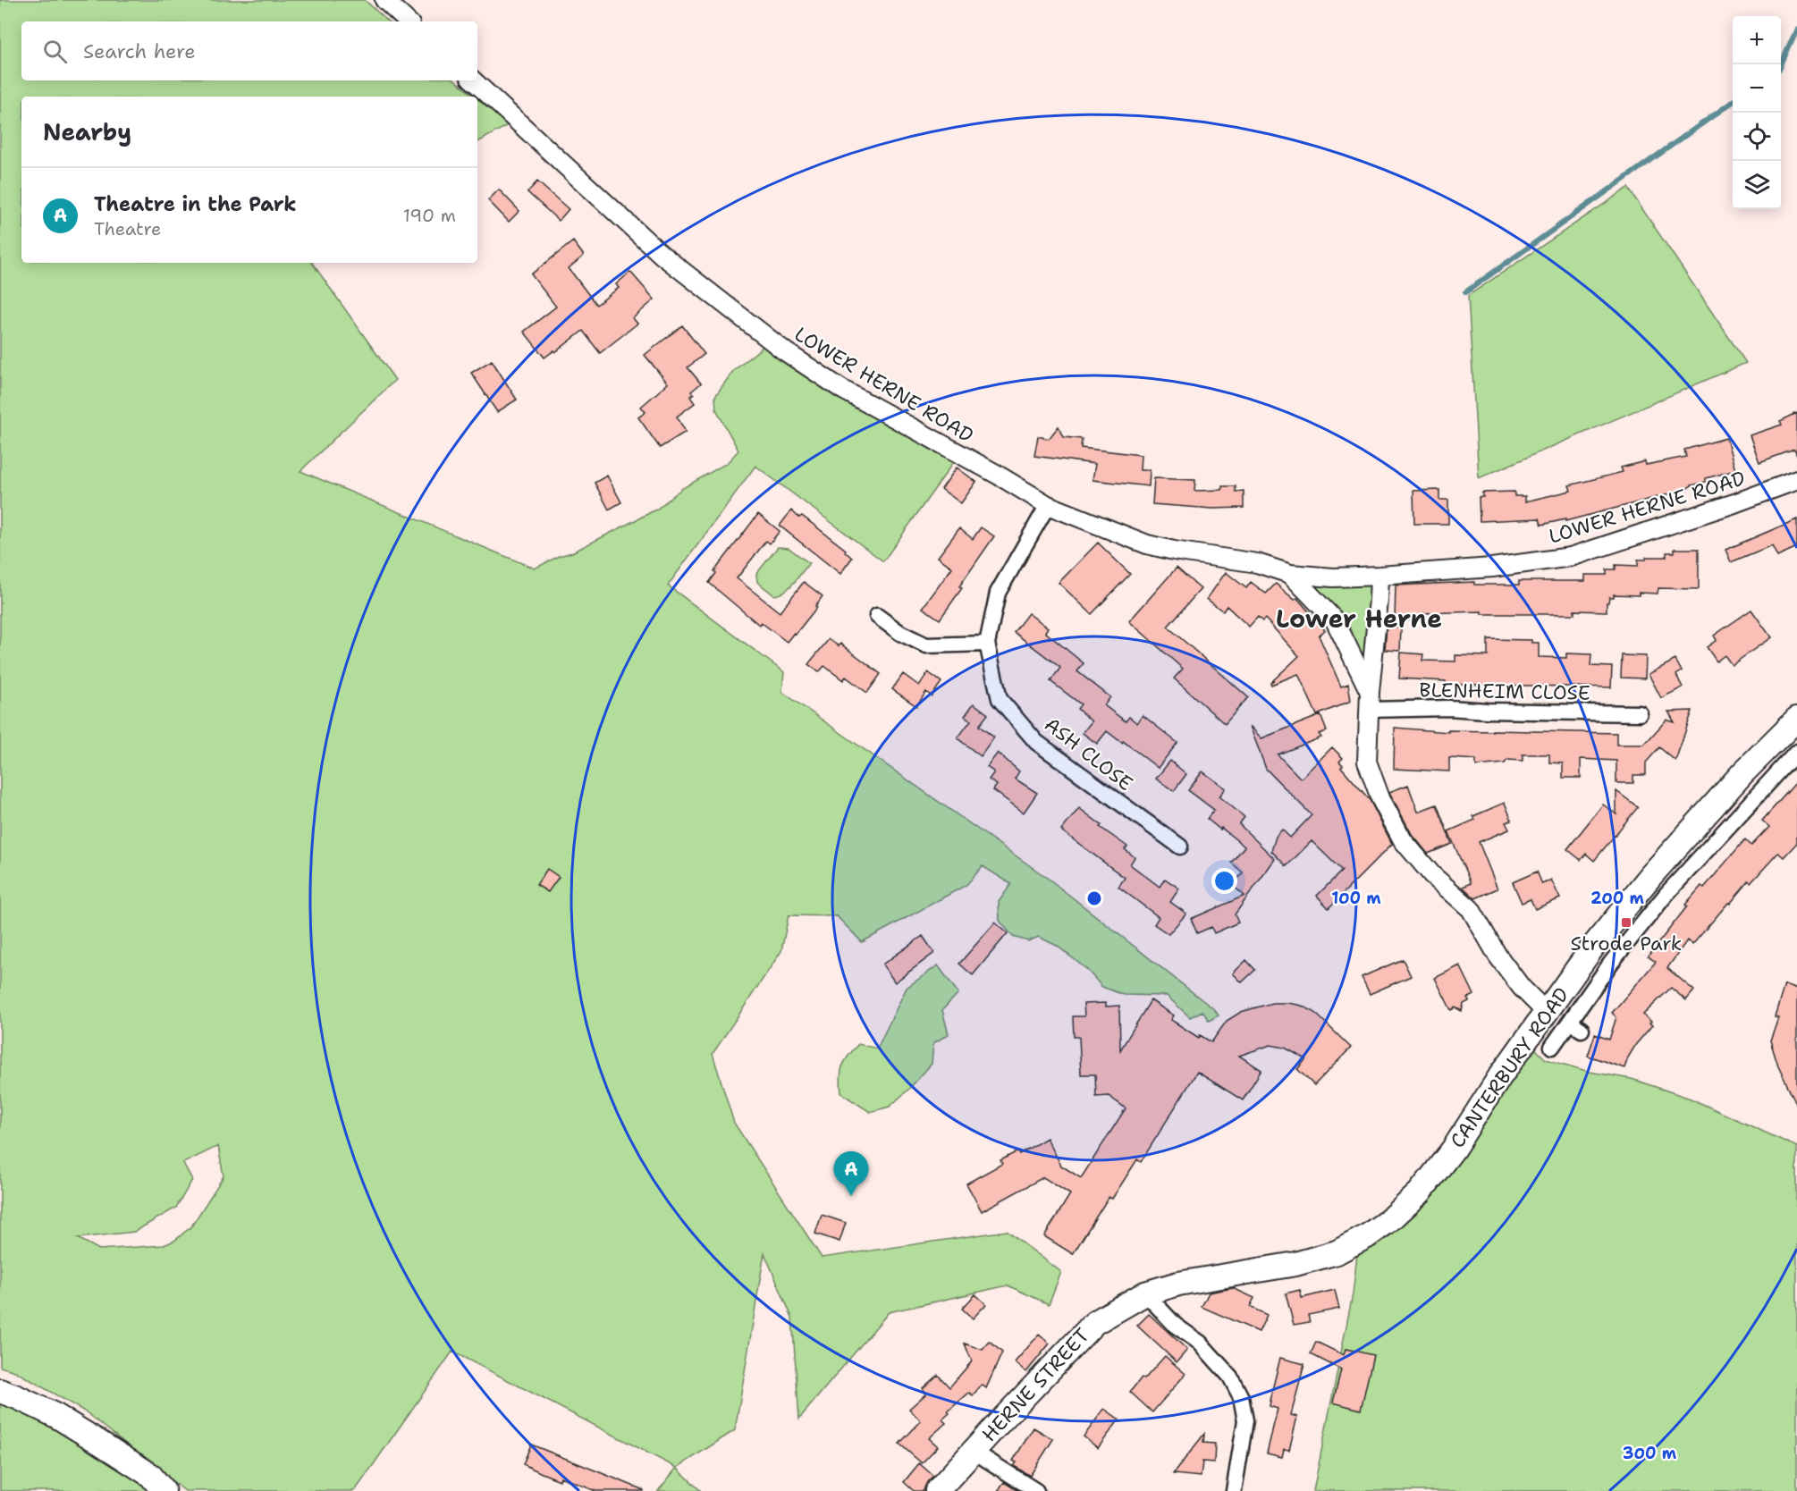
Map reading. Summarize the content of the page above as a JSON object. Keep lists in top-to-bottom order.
{
  "streets": {
    "main road": ["CANTERBURY ROAD", "HERNE STREET"],
    "street": ["LOWER HERNE ROAD", "BLENHEIM CLOSE", "ASH CLOSE"]
  },
  "crossings": [
    ["LOWER HERNE ROAD", "BLENHEIM CLOSE"],
    ["LOWER HERNE ROAD", "ASH CLOSE"],
    ["LOWER HERNE ROAD", "CANTERBURY ROAD"],
    ["CANTERBURY ROAD", "HERNE STREET"]
  ],
  "districts": ["Lower Herne"],
  "places": {
    "transit": ["Strode Park"]
  },
  "page": {
    "map_buttons": ["+", "−"],
    "search": "Search here",
    "heading": "Nearby",
    "list": [
      {
        "mark": "A",
        "name": "Theatre in the Park",
        "note": "Theatre",
        "value": "190 m"
      }
    ],
    "pins": "A"
  },
  "rings": ["100 m", "200 m", "300 m"]
}
